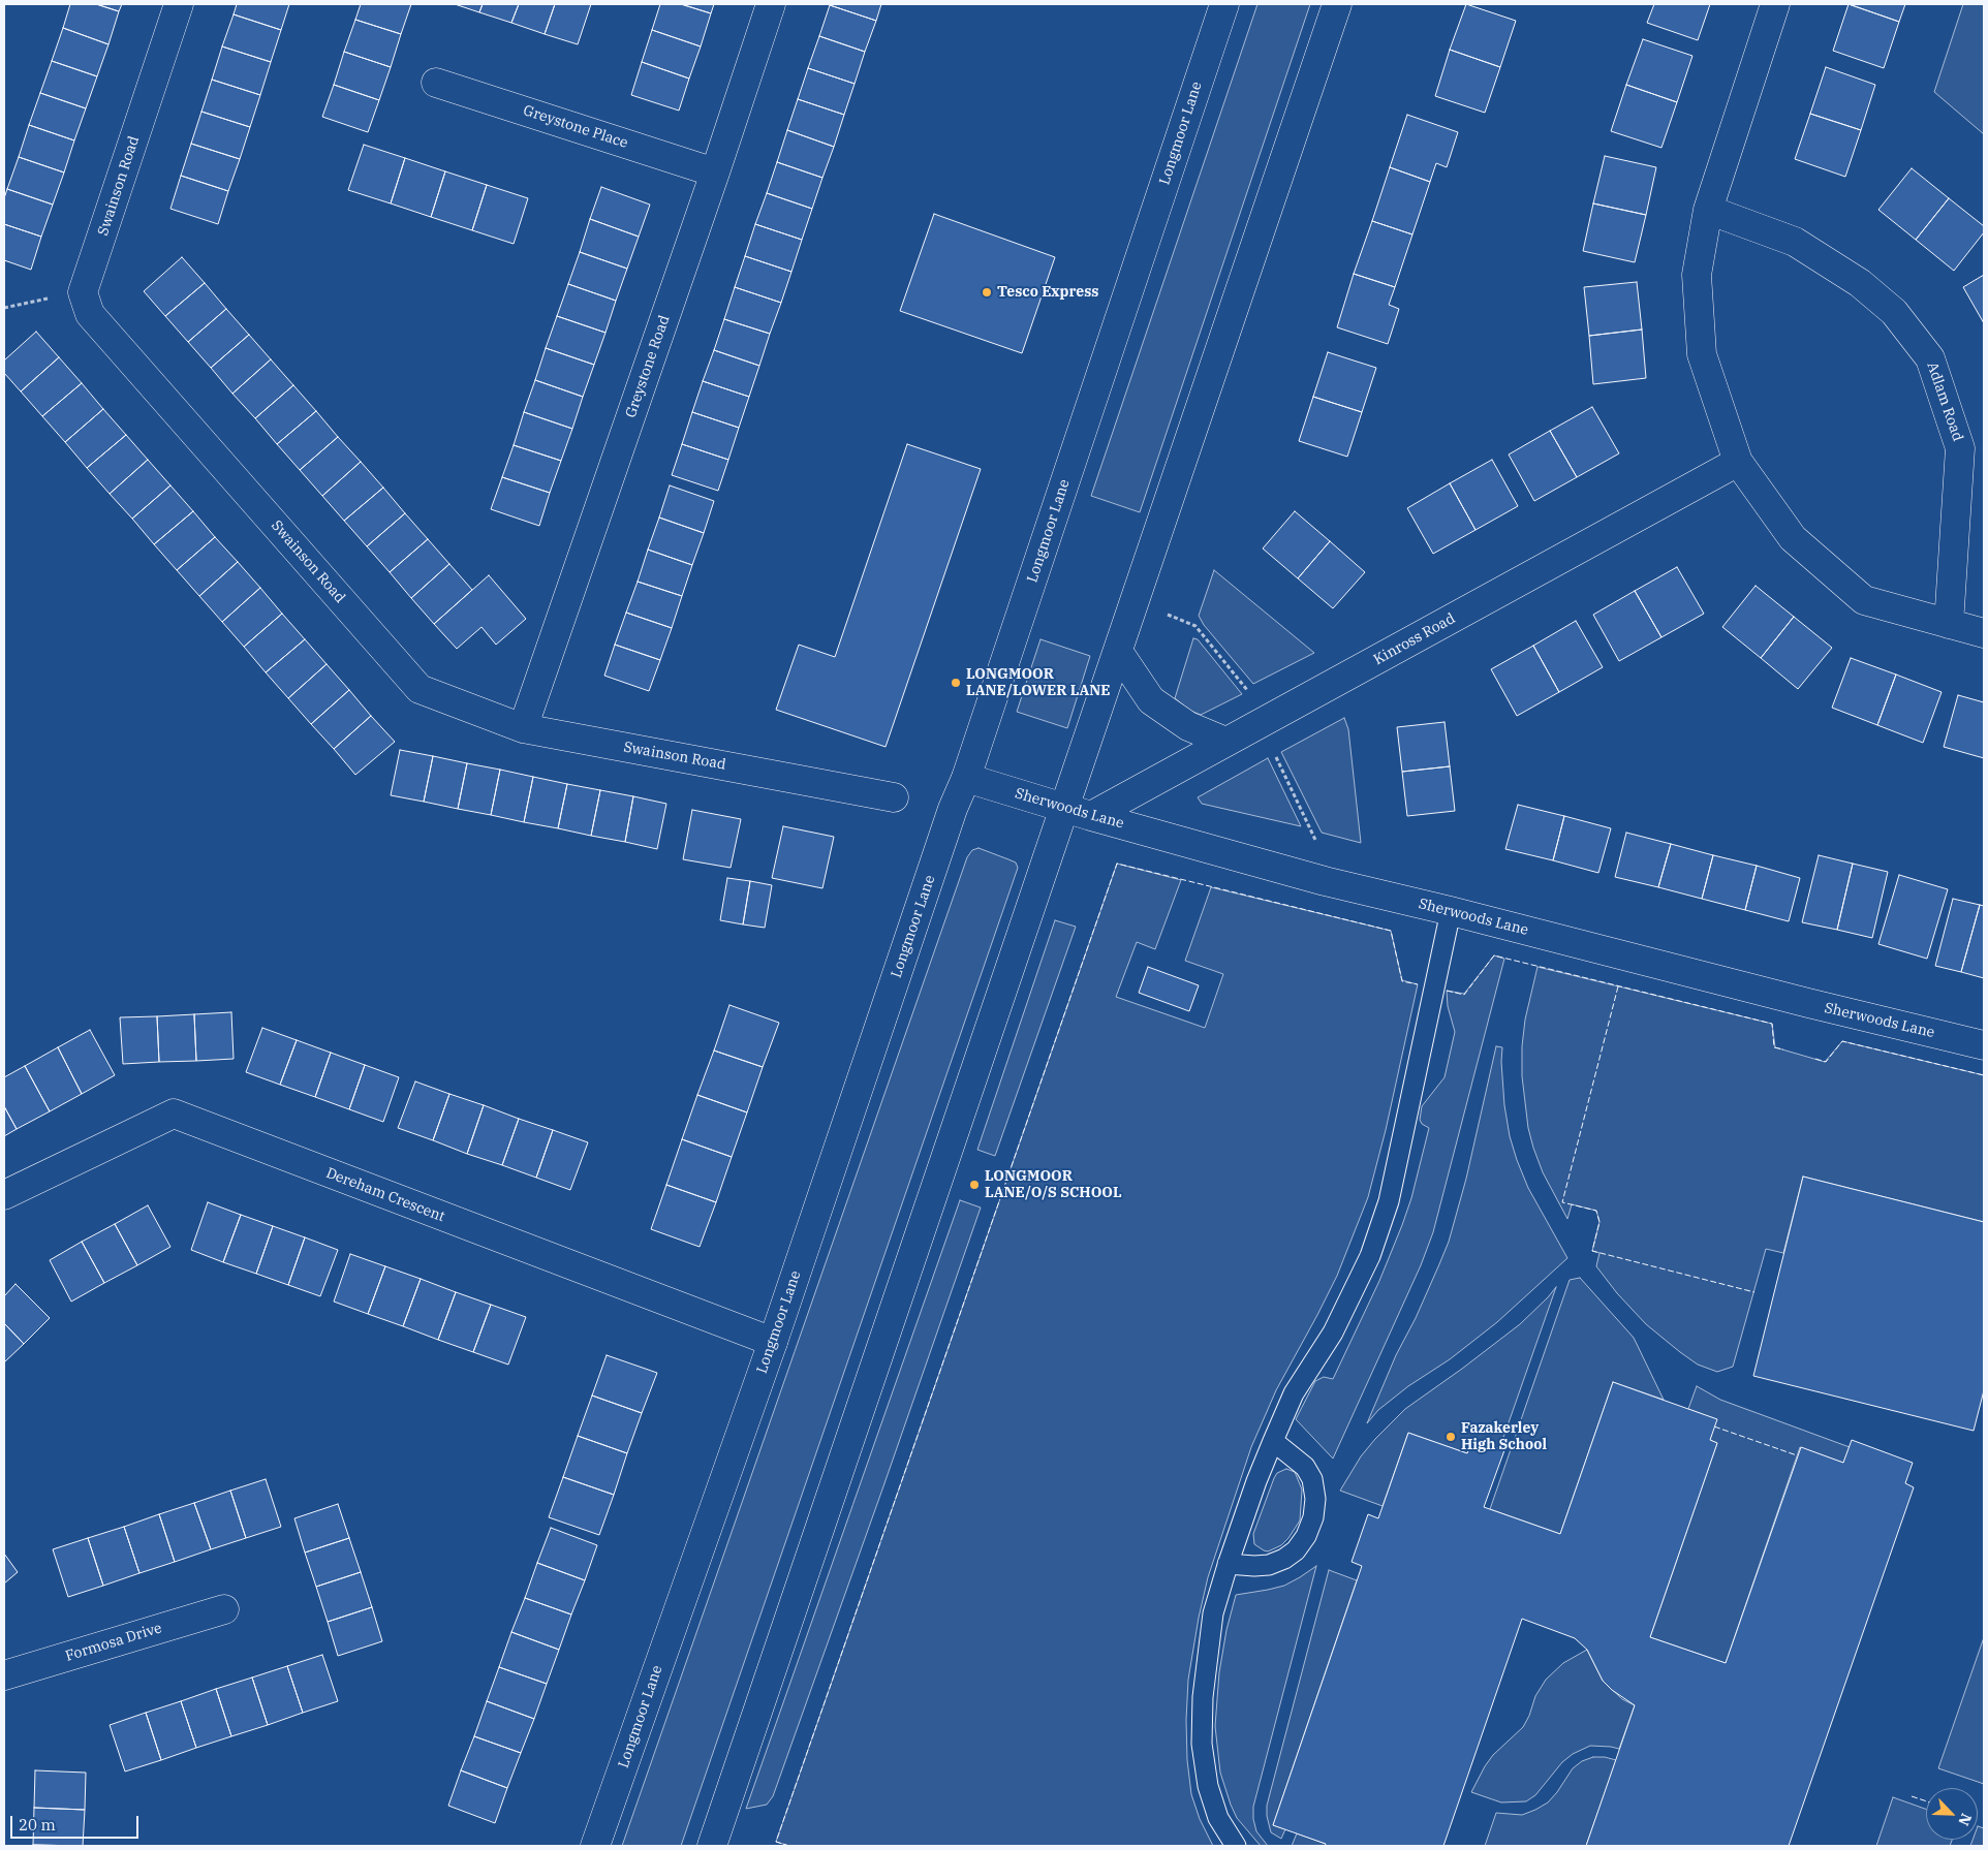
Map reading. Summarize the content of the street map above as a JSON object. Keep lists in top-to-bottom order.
{
  "streets": {
    "street": [
      "Greystone Place",
      "Longmoor Lane",
      "Swainson Road",
      "Greystone Road",
      "Adlam Road",
      "Kinross Road",
      "Sherwoods Lane",
      "Dereham Crescent",
      "Formosa Drive"
    ]
  },
  "crossings": [
    ["Greystone Place", "Greystone Road"],
    ["Longmoor Lane", "Sherwoods Lane"],
    ["Longmoor Lane", "Dereham Crescent"],
    ["Swainson Road", "Greystone Road"],
    ["Kinross Road", "Sherwoods Lane"]
  ],
  "places": [
    "Tesco Express",
    "LONGMOOR LANE/LOWER LANE",
    "LONGMOOR LANE/O/S SCHOOL",
    "Fazakerley High School"
  ],
  "scale_bar": "20 m",
  "north": "bottom right"
}
